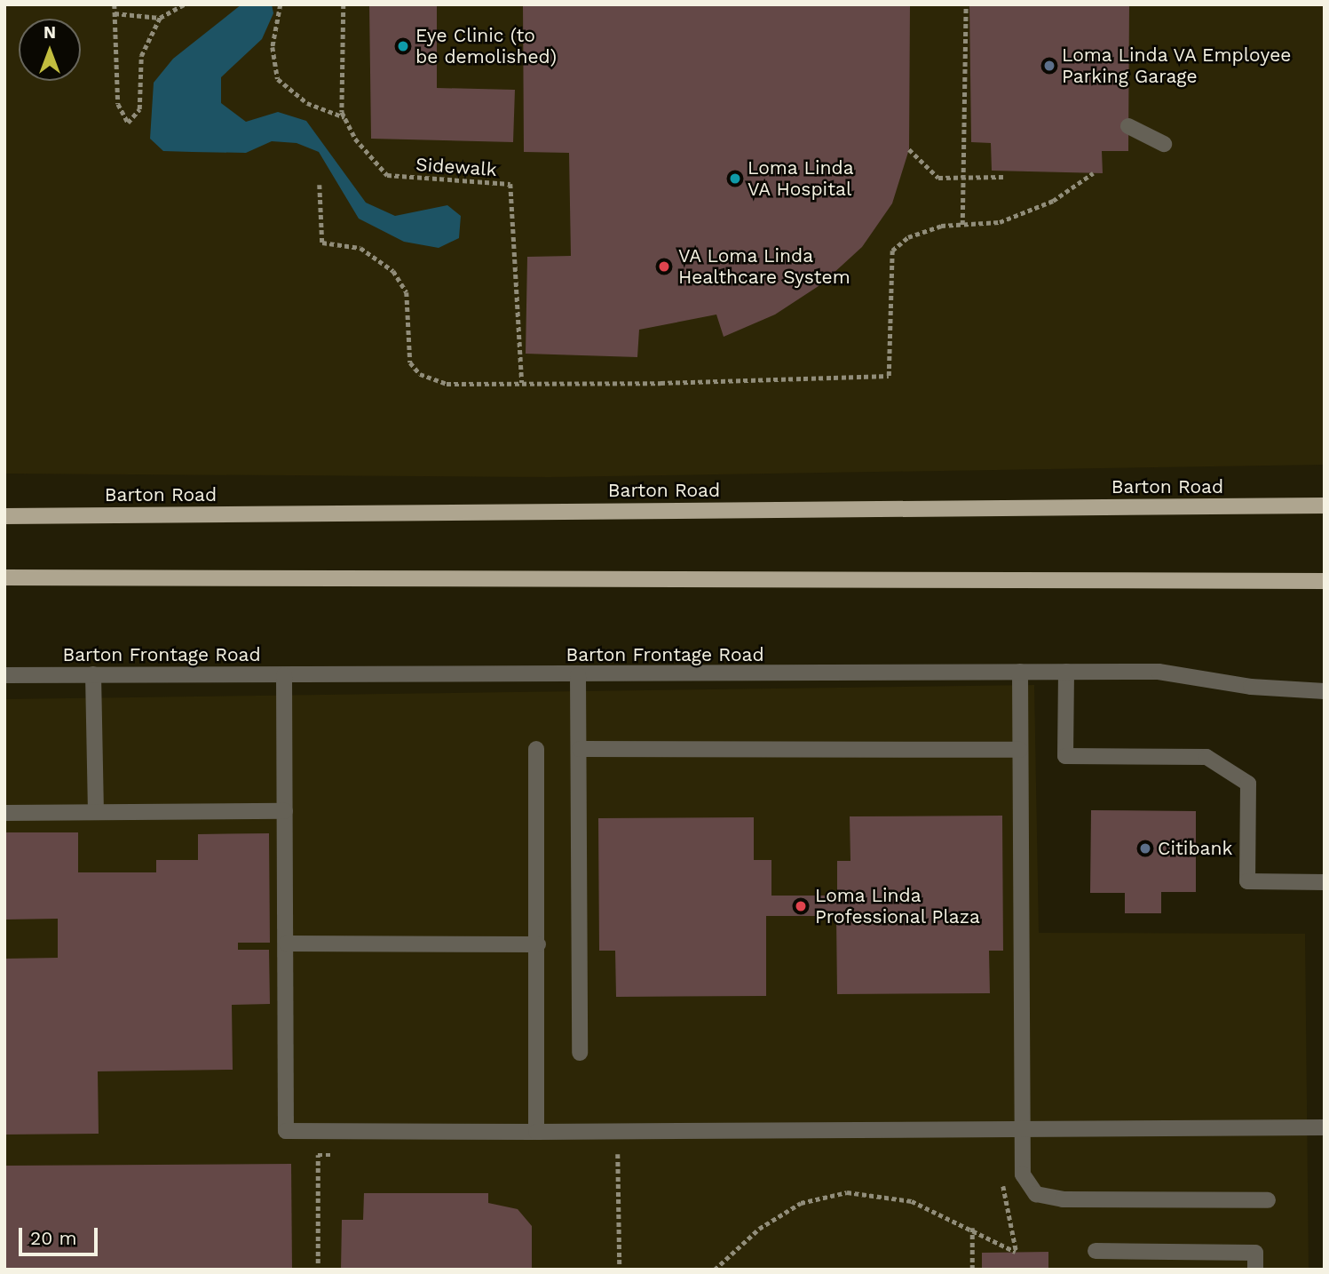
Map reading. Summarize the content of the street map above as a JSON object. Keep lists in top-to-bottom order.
{
  "streets": {
    "main road": ["Barton Road"],
    "street": ["Barton Frontage Road"],
    "path": ["Sidewalk"]
  },
  "places": [
    "Eye Clinic (to be demolished)",
    "Loma Linda VA Employee Parking Garage",
    "Loma Linda VA Hospital",
    "VA Loma Linda Healthcare System",
    "Citibank",
    "Loma Linda Professional Plaza"
  ],
  "scale_bar": "20 m",
  "north": "top"
}
